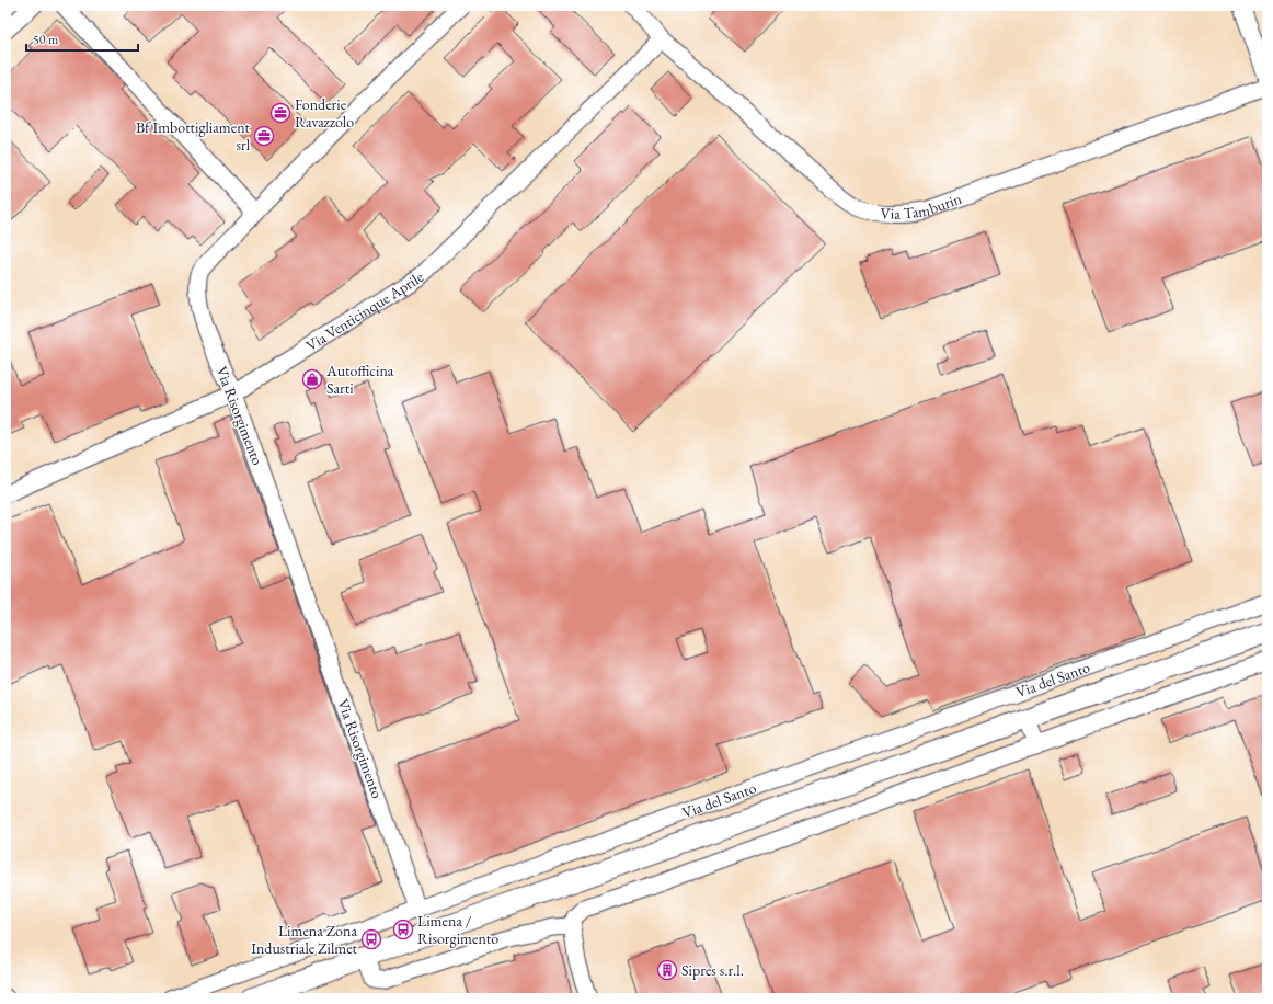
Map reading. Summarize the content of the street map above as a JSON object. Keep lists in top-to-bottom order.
{
  "streets": {
    "street": [
      "Via Tamburin",
      "Via Venticinque Aprile",
      "Via Risorgimento",
      "Via del Santo"
    ]
  },
  "crossings": [
    ["Via Tamburin", "Via Venticinque Aprile"],
    ["Via Venticinque Aprile", "Via Risorgimento"],
    ["Via Risorgimento", "Via del Santo"]
  ],
  "places": {
    "office": ["Fonderie Ravazzolo", "Bf Imbottigliament srl"],
    "shop": ["Autofficina Sarti"],
    "bus stop": ["Limena / Risorgimento", "Limena Zona Industriale Zilmet"],
    "building": ["Sipres s.r.l."]
  },
  "scale_bar": "50 m"
}
